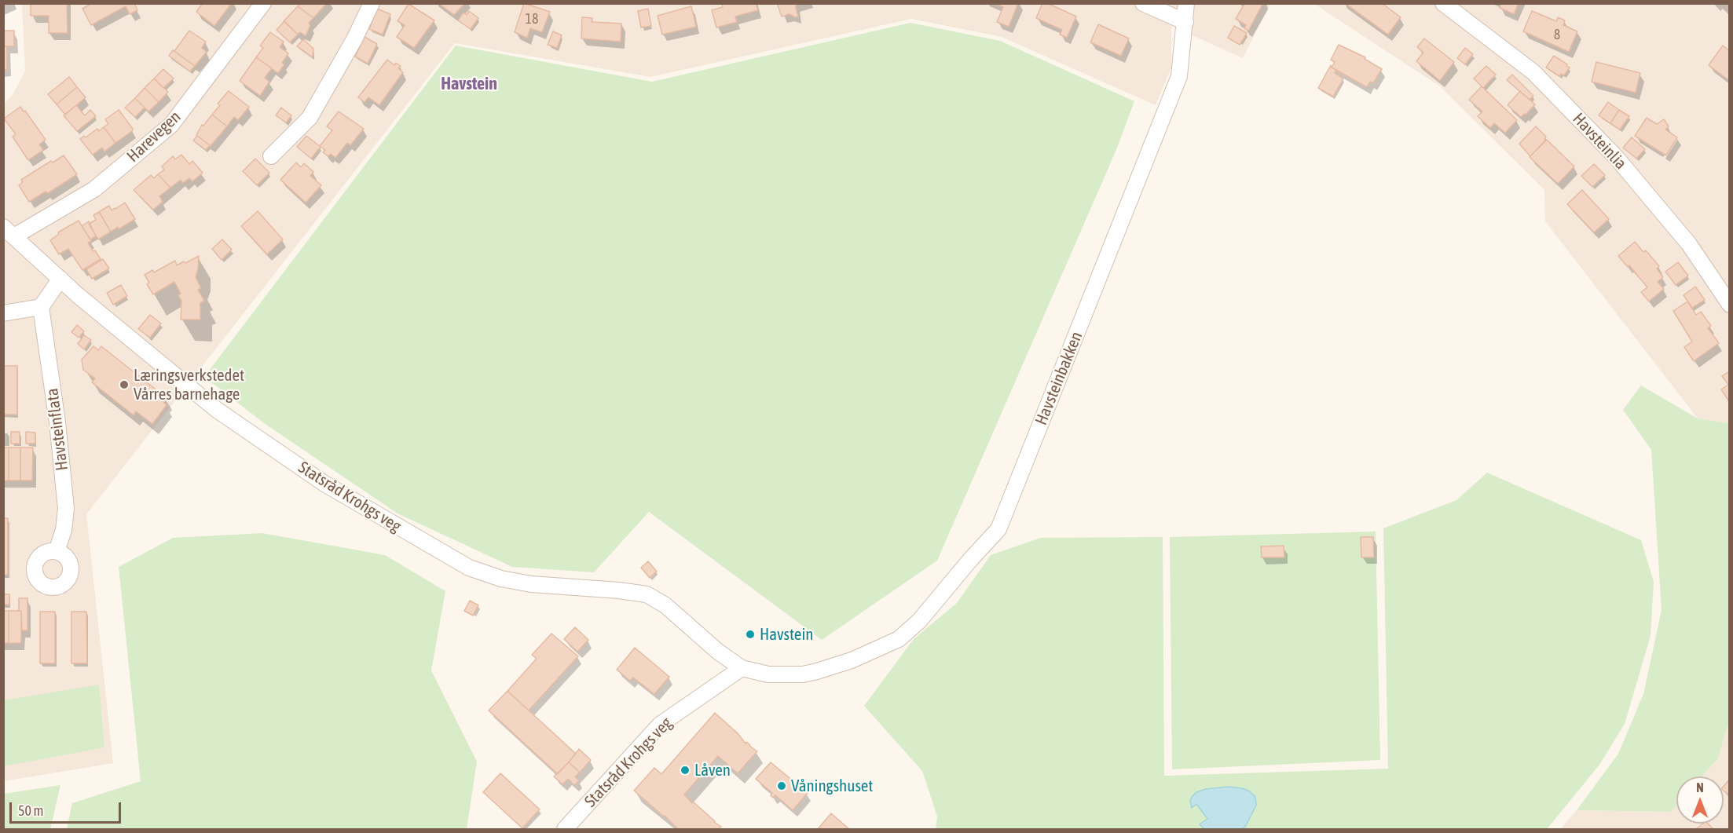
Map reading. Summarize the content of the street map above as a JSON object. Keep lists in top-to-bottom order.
{
  "streets": {
    "street": [
      "Harevegen",
      "Havsteinlia",
      "Havsteinbakken",
      "Havsteinflata",
      "Statsråd Krohgs veg"
    ]
  },
  "crossings": [
    ["Harevegen", "Statsråd Krohgs veg"],
    ["Havsteinbakken", "Statsråd Krohgs veg"]
  ],
  "districts": ["Havstein"],
  "places": [
    "Læringsverkstedet Vårres barnehage",
    "Havstein",
    "Låven",
    "Våningshuset"
  ],
  "house_numbers": ["18", "8"],
  "scale_bar": "50 m",
  "north": "top"
}
